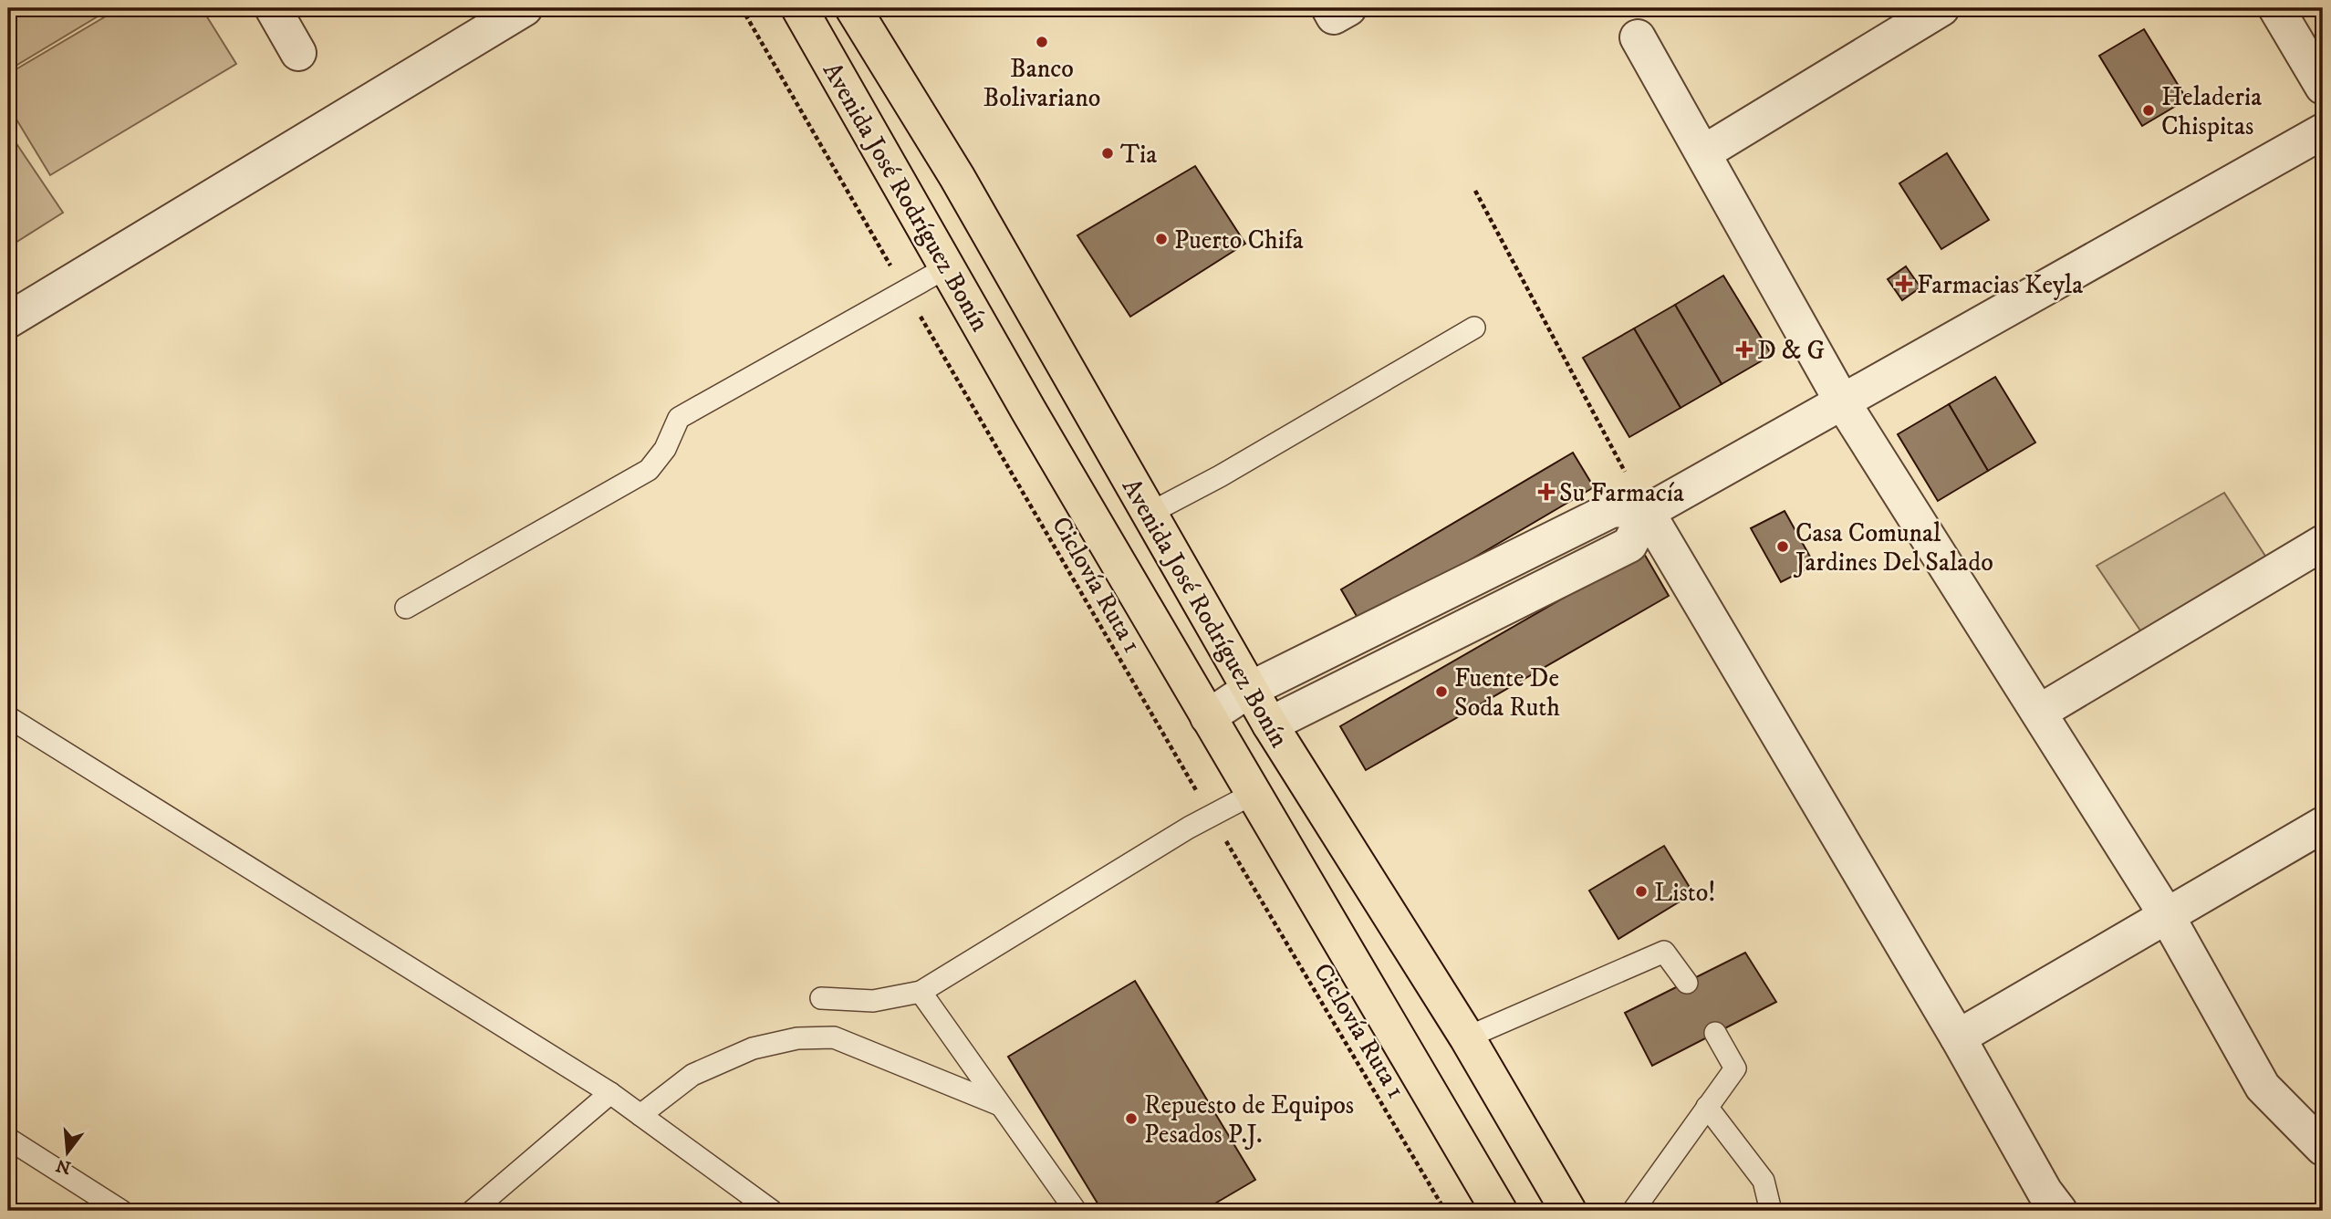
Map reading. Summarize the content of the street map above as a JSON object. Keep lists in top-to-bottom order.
{
  "streets": {
    "main road": ["Avenida José Rodríguez Bonín"],
    "path": ["Ciclovía Ruta 1"]
  },
  "places": {
    "other": [
      "Banco Bolivariano",
      "Heladeria Chispitas",
      "Tia",
      "Puerto Chifa",
      "Casa Comunal Jardines Del Salado",
      "Fuente De Soda Ruth",
      "Listo!",
      "Repuesto de Equipos Pesados P.J."
    ],
    "health": ["Farmacias Keyla", "D & G", "Su Farmacía"]
  },
  "north": "bottom"
}
